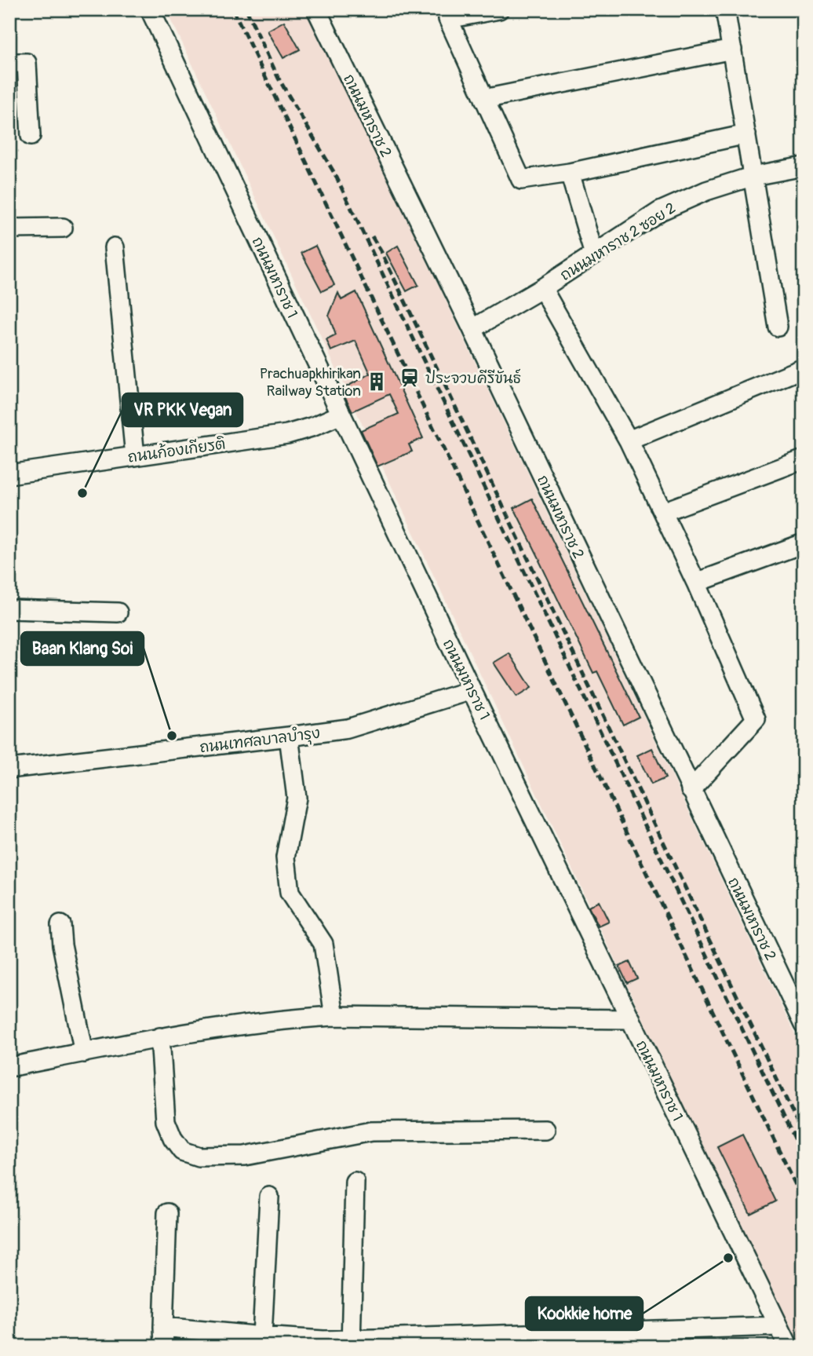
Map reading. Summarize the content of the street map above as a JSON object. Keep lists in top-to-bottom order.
{
  "streets": {
    "street": [
      "ถนนมหาราช 2",
      "ถนนมหาราช 2 ซอย 2",
      "ถนนมหาราช 1",
      "ถนนก้องเกียรติ",
      "ถนนเทศลบาลบำรุง"
    ]
  },
  "crossings": [
    ["ถนนมหาราช 2", "ถนนมหาราช 2 ซอย 2"],
    ["ถนนมหาราช 1", "ถนนก้องเกียรติ"],
    ["ถนนมหาราช 1", "ถนนเทศลบาลบำรุง"]
  ],
  "places": {
    "station": ["ประจวบคีรีขันธ์"],
    "building": ["Prachuapkhirikan Railway Station"],
    "other": ["VR PKK Vegan", "Baan Klang Soi", "Kookkie home"]
  }
}
